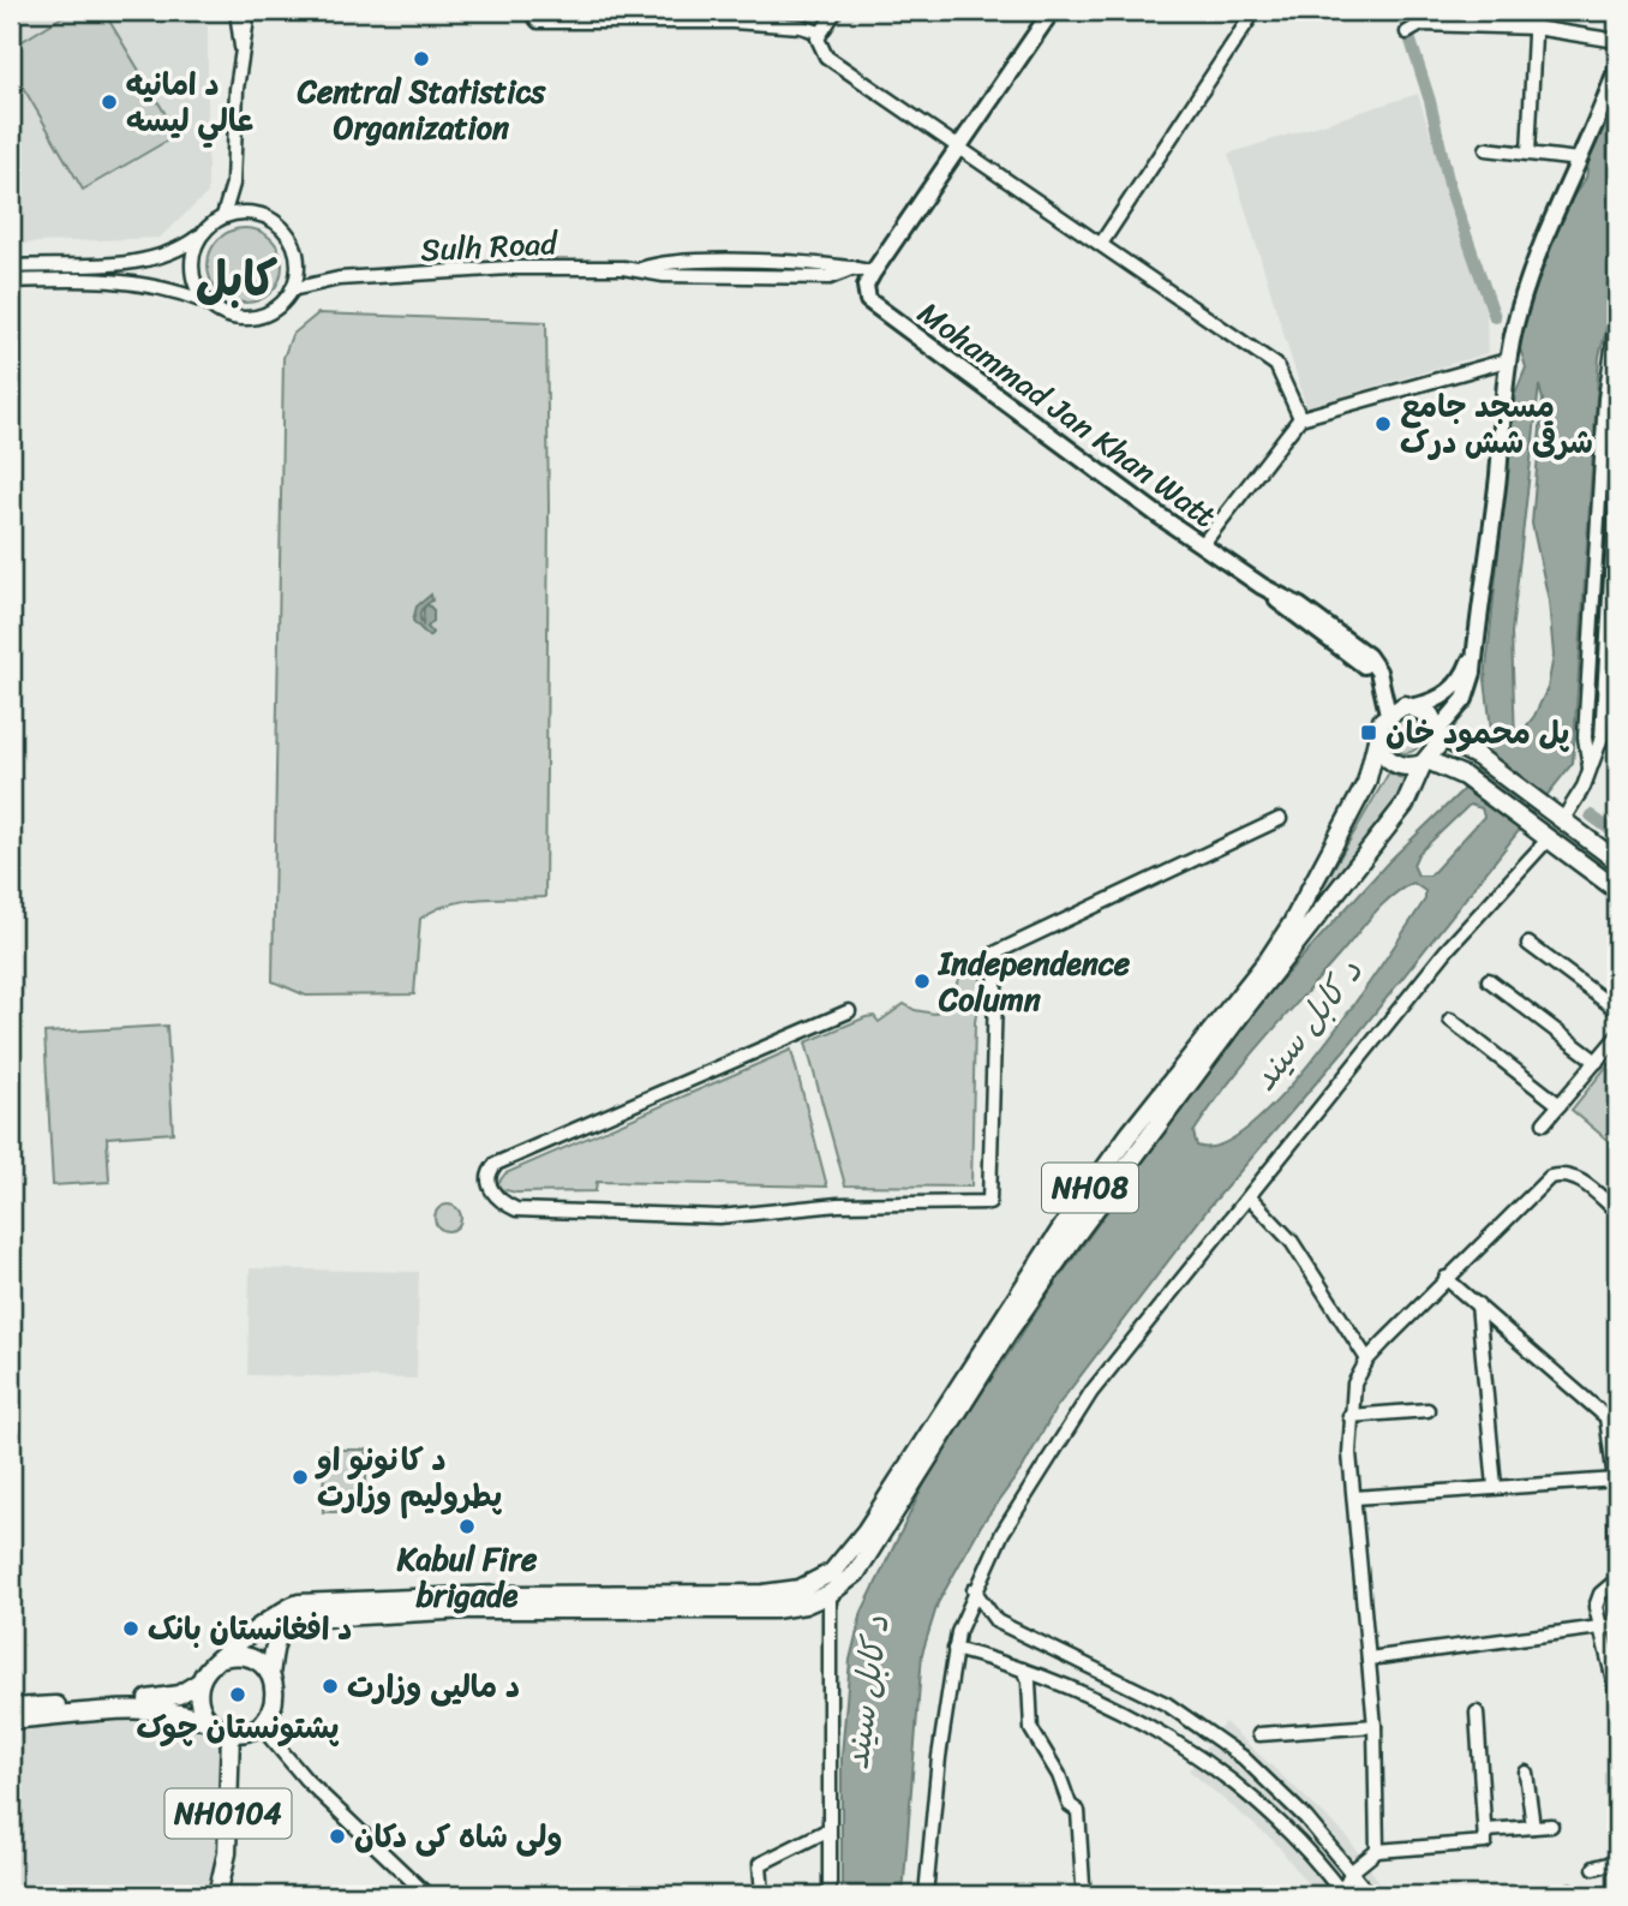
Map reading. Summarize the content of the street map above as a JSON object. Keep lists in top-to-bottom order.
{
  "streets": {
    "highway": ["NH08", "NH0104"],
    "main road": ["Mohammad Jan Khan Watt"],
    "street": ["Sulh Road"]
  },
  "crossings": [
    ["Sulh Road", "Mohammad Jan Khan Watt"],
    ["Mohammad Jan Khan Watt", "NH08"],
    ["NH08", "NH0104"]
  ],
  "districts": ["کابل"],
  "water": ["د کابل سيند"],
  "places": {
    "other": [
      "Central Statistics Organization",
      "د امانیه عالي لیسه",
      "مسجد جامع شرقی شش درک",
      "Independence Column",
      "د کانونو او پطرولیم وزارت",
      "Kabul Fire brigade",
      "د افغانستان بانک",
      "د مالیی وزارت",
      "پشتونستان چوک",
      "ولی شاہ کی دکان"
    ],
    "transit": ["پل محمود خان"]
  }
}
